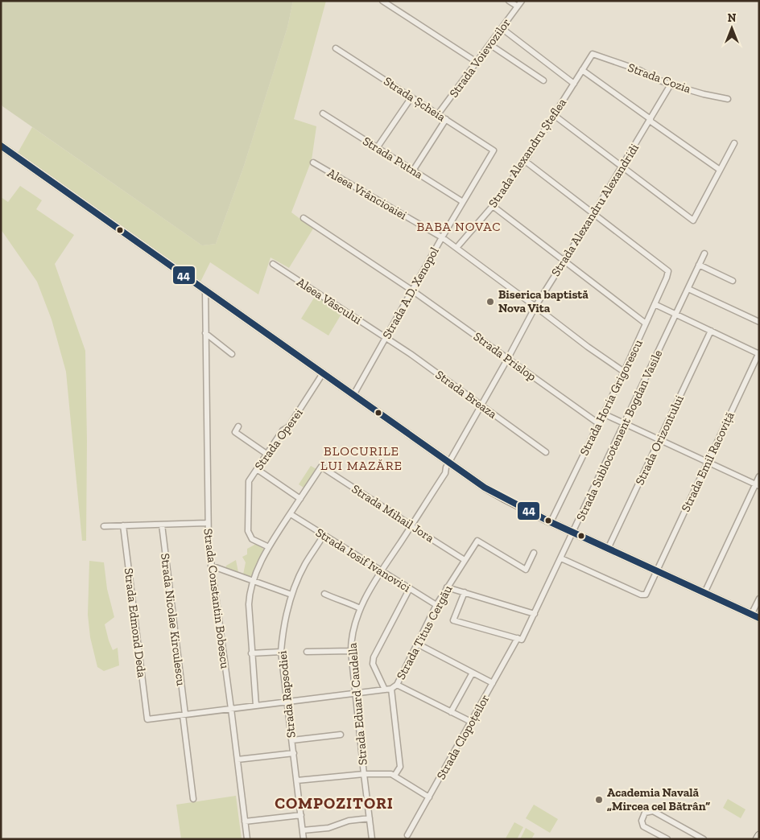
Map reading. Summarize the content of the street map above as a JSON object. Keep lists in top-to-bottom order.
{
  "streets": {
    "street": [
      "Strada Voievozilor",
      "Strada Cozia",
      "Strada Șcheia",
      "Strada Alexandru Șteflea",
      "Strada Putna",
      "Aleea Vrâncioaiei",
      "Strada Alexandru Alexandridi",
      "Strada A.D. Xenopol",
      "Aleea Vâscului",
      "Strada Prislop",
      "Strada Breaza",
      "Strada Horia Grigorescu",
      "Strada Sublocotenent Bogdan Vasile",
      "Strada Operei",
      "Strada Orizontului",
      "Strada Emil Racoviță",
      "Strada Mihail Jora",
      "Strada Iosif Ivanovici",
      "Strada Constantin Bobescu",
      "Strada Nicolae Kirculescu",
      "Strada Edmond Deda",
      "Strada Titus Cergău",
      "Strada Rapsodiei",
      "Strada Eduard Caudella",
      "Strada Clopoțeilor"
    ]
  },
  "crossings": [
    ["Strada Voievozilor", "Strada Șcheia"],
    ["Strada Cozia", "Strada Alexandru Șteflea"],
    ["Strada Cozia", "Strada Alexandru Alexandridi"],
    ["Strada Șcheia", "Strada A.D. Xenopol"],
    ["Strada Alexandru Șteflea", "Aleea Vrâncioaiei"],
    ["Strada Putna", "Strada A.D. Xenopol"],
    ["Aleea Vrâncioaiei", "Strada Alexandru Alexandridi"],
    ["Aleea Vrâncioaiei", "Strada A.D. Xenopol"],
    ["Aleea Vrâncioaiei", "Strada Horia Grigorescu"],
    ["Strada Alexandru Alexandridi", "Strada Prislop"],
    ["Strada Alexandru Alexandridi", "Strada Breaza"],
    ["Strada Alexandru Alexandridi", "Strada Horia Grigorescu"],
    ["Strada Alexandru Alexandridi", "Strada Eduard Caudella"],
    ["Strada A.D. Xenopol", "Aleea Vâscului"],
    ["Strada A.D. Xenopol", "Strada Prislop"],
    ["Strada A.D. Xenopol", "Strada Breaza"],
    ["Aleea Vâscului", "Strada Breaza"],
    ["Strada Prislop", "Strada Horia Grigorescu"],
    ["Strada Sublocotenent Bogdan Vasile", "Strada Emil Racoviță"],
    ["Strada Sublocotenent Bogdan Vasile", "Strada Clopoțeilor"],
    ["Strada Mihail Jora", "Strada Titus Cergău"],
    ["Strada Mihail Jora", "Strada Eduard Caudella"],
    ["Strada Iosif Ivanovici", "Strada Titus Cergău"],
    ["Strada Iosif Ivanovici", "Strada Rapsodiei"],
    ["Strada Iosif Ivanovici", "Strada Eduard Caudella"],
    ["Strada Nicolae Kirculescu", "Strada Edmond Deda"]
  ],
  "districts": ["BABA NOVAC", "BLOCURILE LUI MAZĂRE", "COMPOZITORI"],
  "places": ["Biserica baptistă Nova Vita", "Academia Navală „Mircea cel Bătrân”"],
  "lines": ["transit line 44"],
  "north": "top"
}
